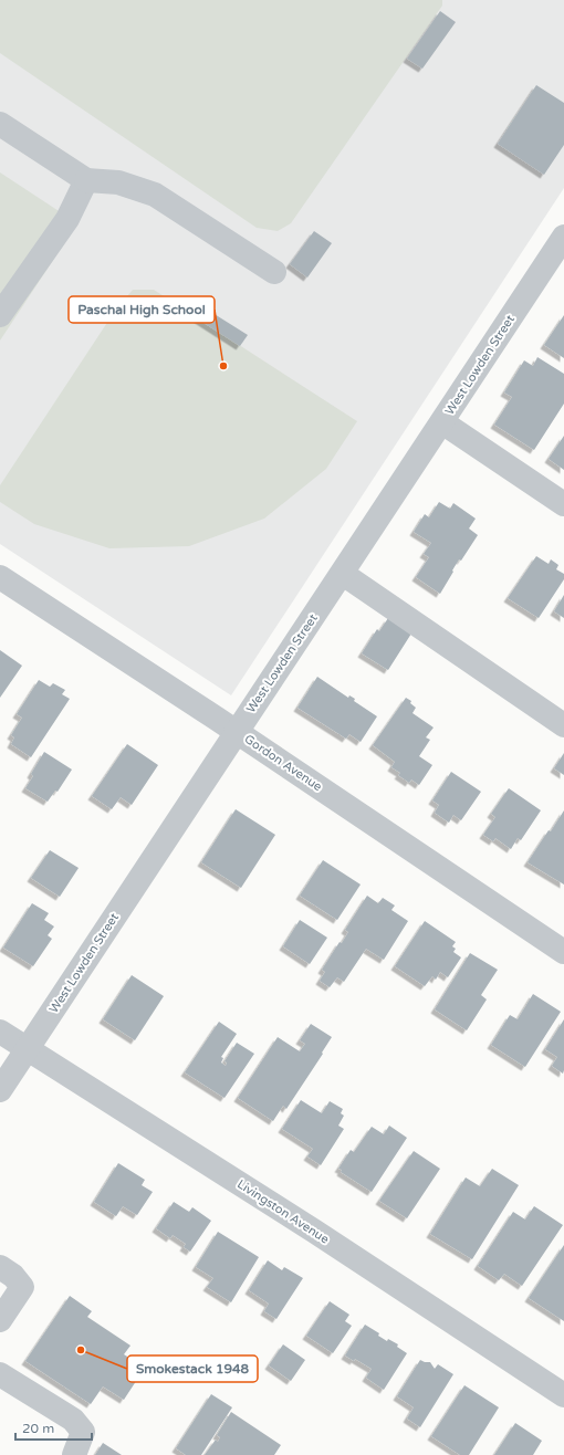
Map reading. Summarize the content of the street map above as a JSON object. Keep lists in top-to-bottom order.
{
  "streets": {
    "street": ["West Lowden Street", "Gordon Avenue", "Livingston Avenue"]
  },
  "crossings": [
    ["West Lowden Street", "Gordon Avenue"],
    ["West Lowden Street", "Livingston Avenue"]
  ],
  "places": ["Paschal High School", "Smokestack 1948"],
  "scale_bar": "20 m"
}
